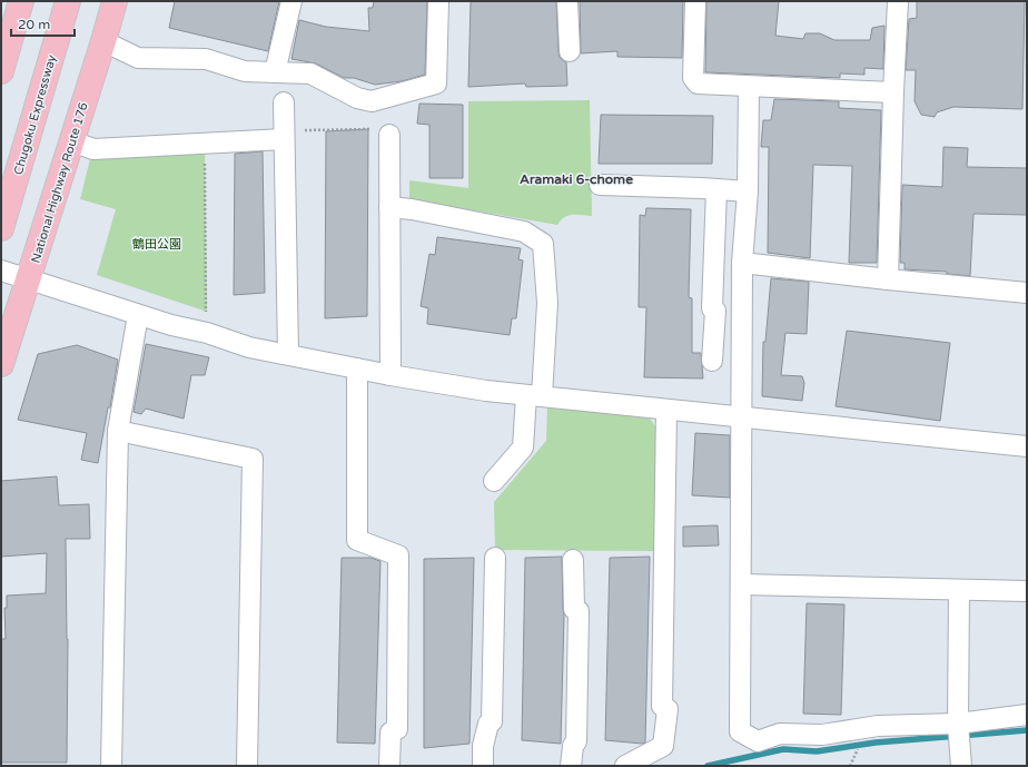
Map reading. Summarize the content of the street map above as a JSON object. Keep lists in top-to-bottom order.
{
  "streets": {
    "highway": ["Chugoku Expressway", "National Highway Route 176"]
  },
  "districts": ["Aramaki 6-chome"],
  "parks": ["鶴田公園"],
  "scale_bar": "20 m"
}
